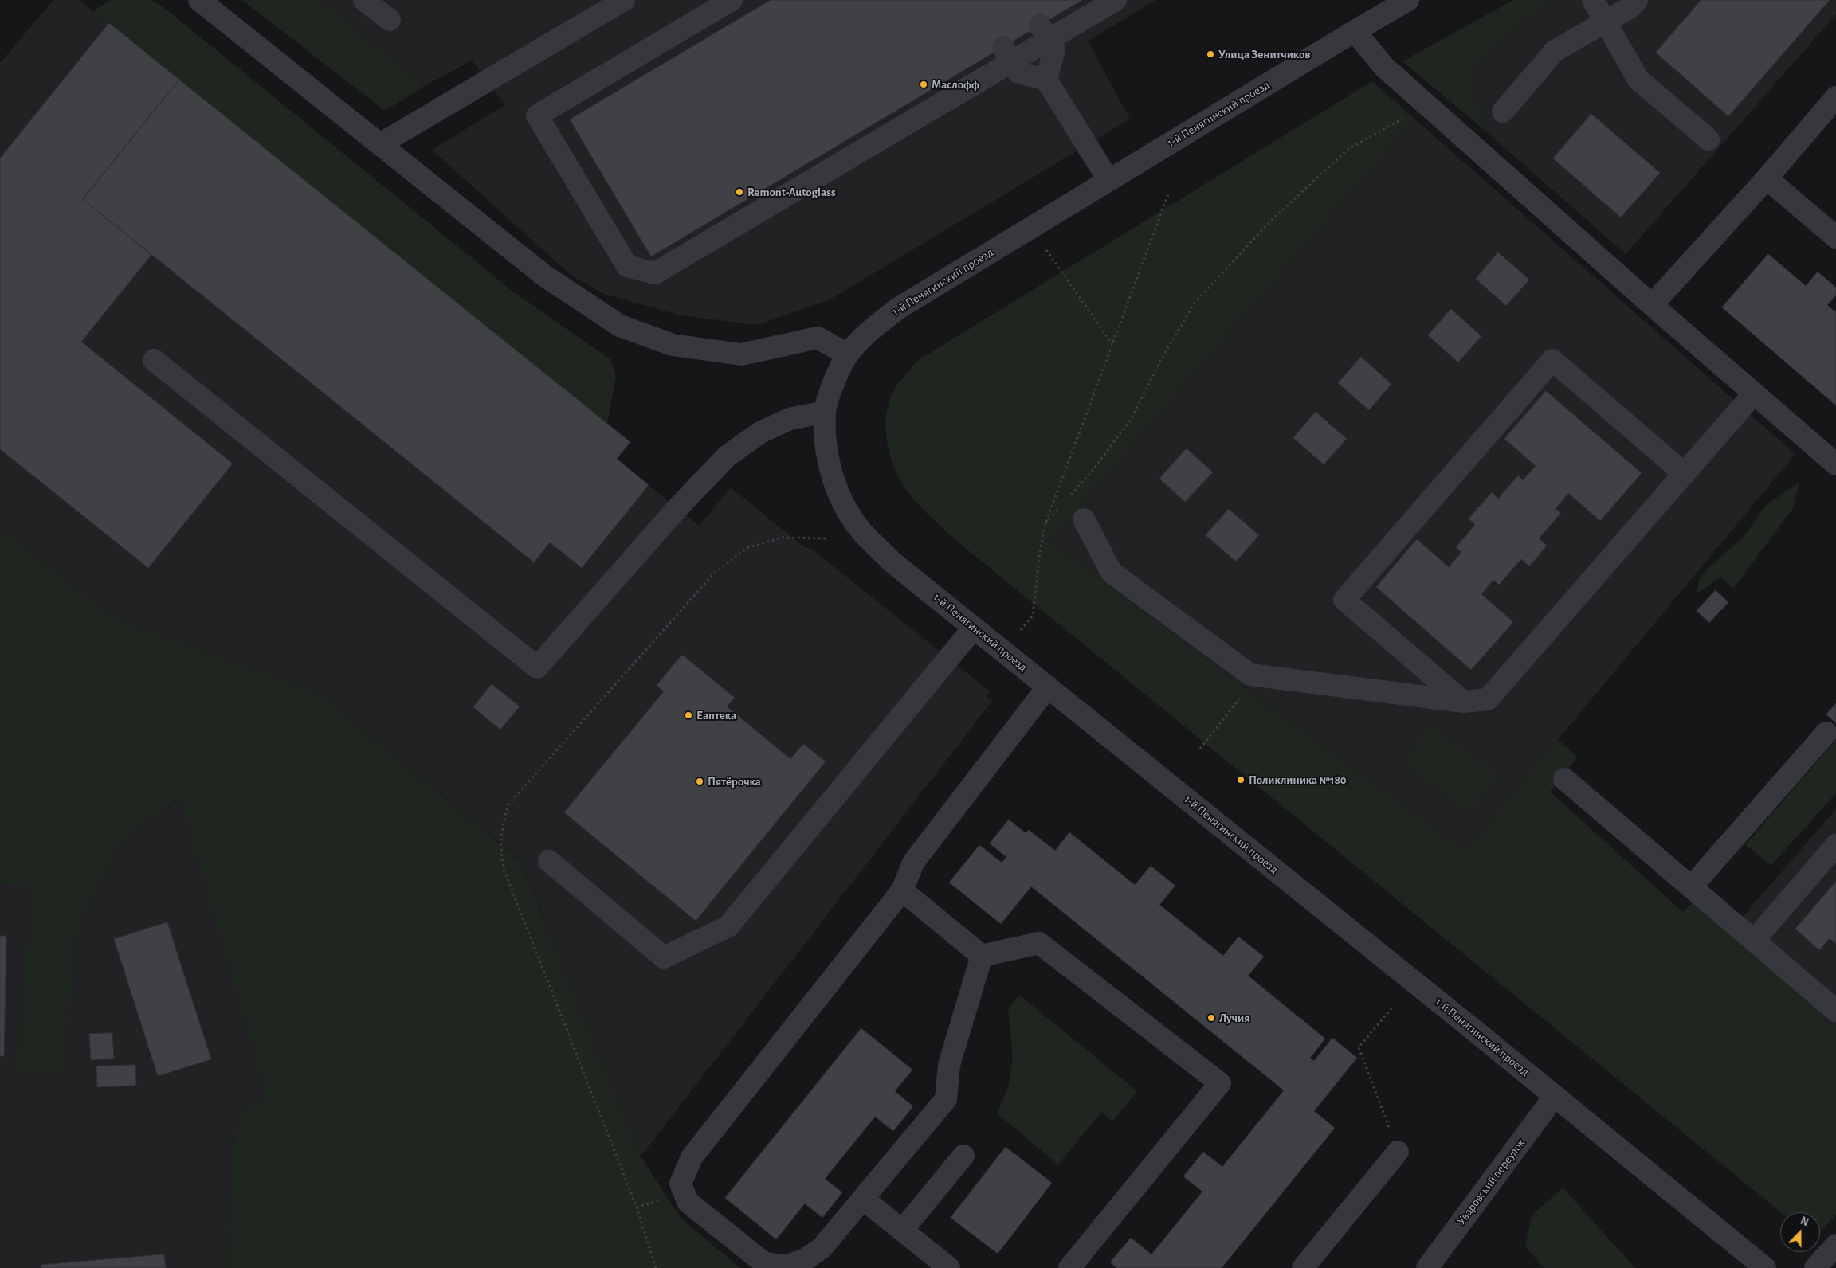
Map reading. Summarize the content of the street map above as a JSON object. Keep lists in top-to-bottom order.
{
  "streets": {
    "street": ["1-й Пенягинский проезд", "Уваровский переулок"]
  },
  "crossings": [
    ["1-й Пенягинский проезд", "Уваровский переулок"]
  ],
  "places": [
    "Улица Зенитчиков",
    "Маслофф",
    "Remont-Autoglass",
    "Еаптека",
    "Поликлиника №180",
    "Пятёрочка",
    "Лучия"
  ],
  "north": "top"
}
